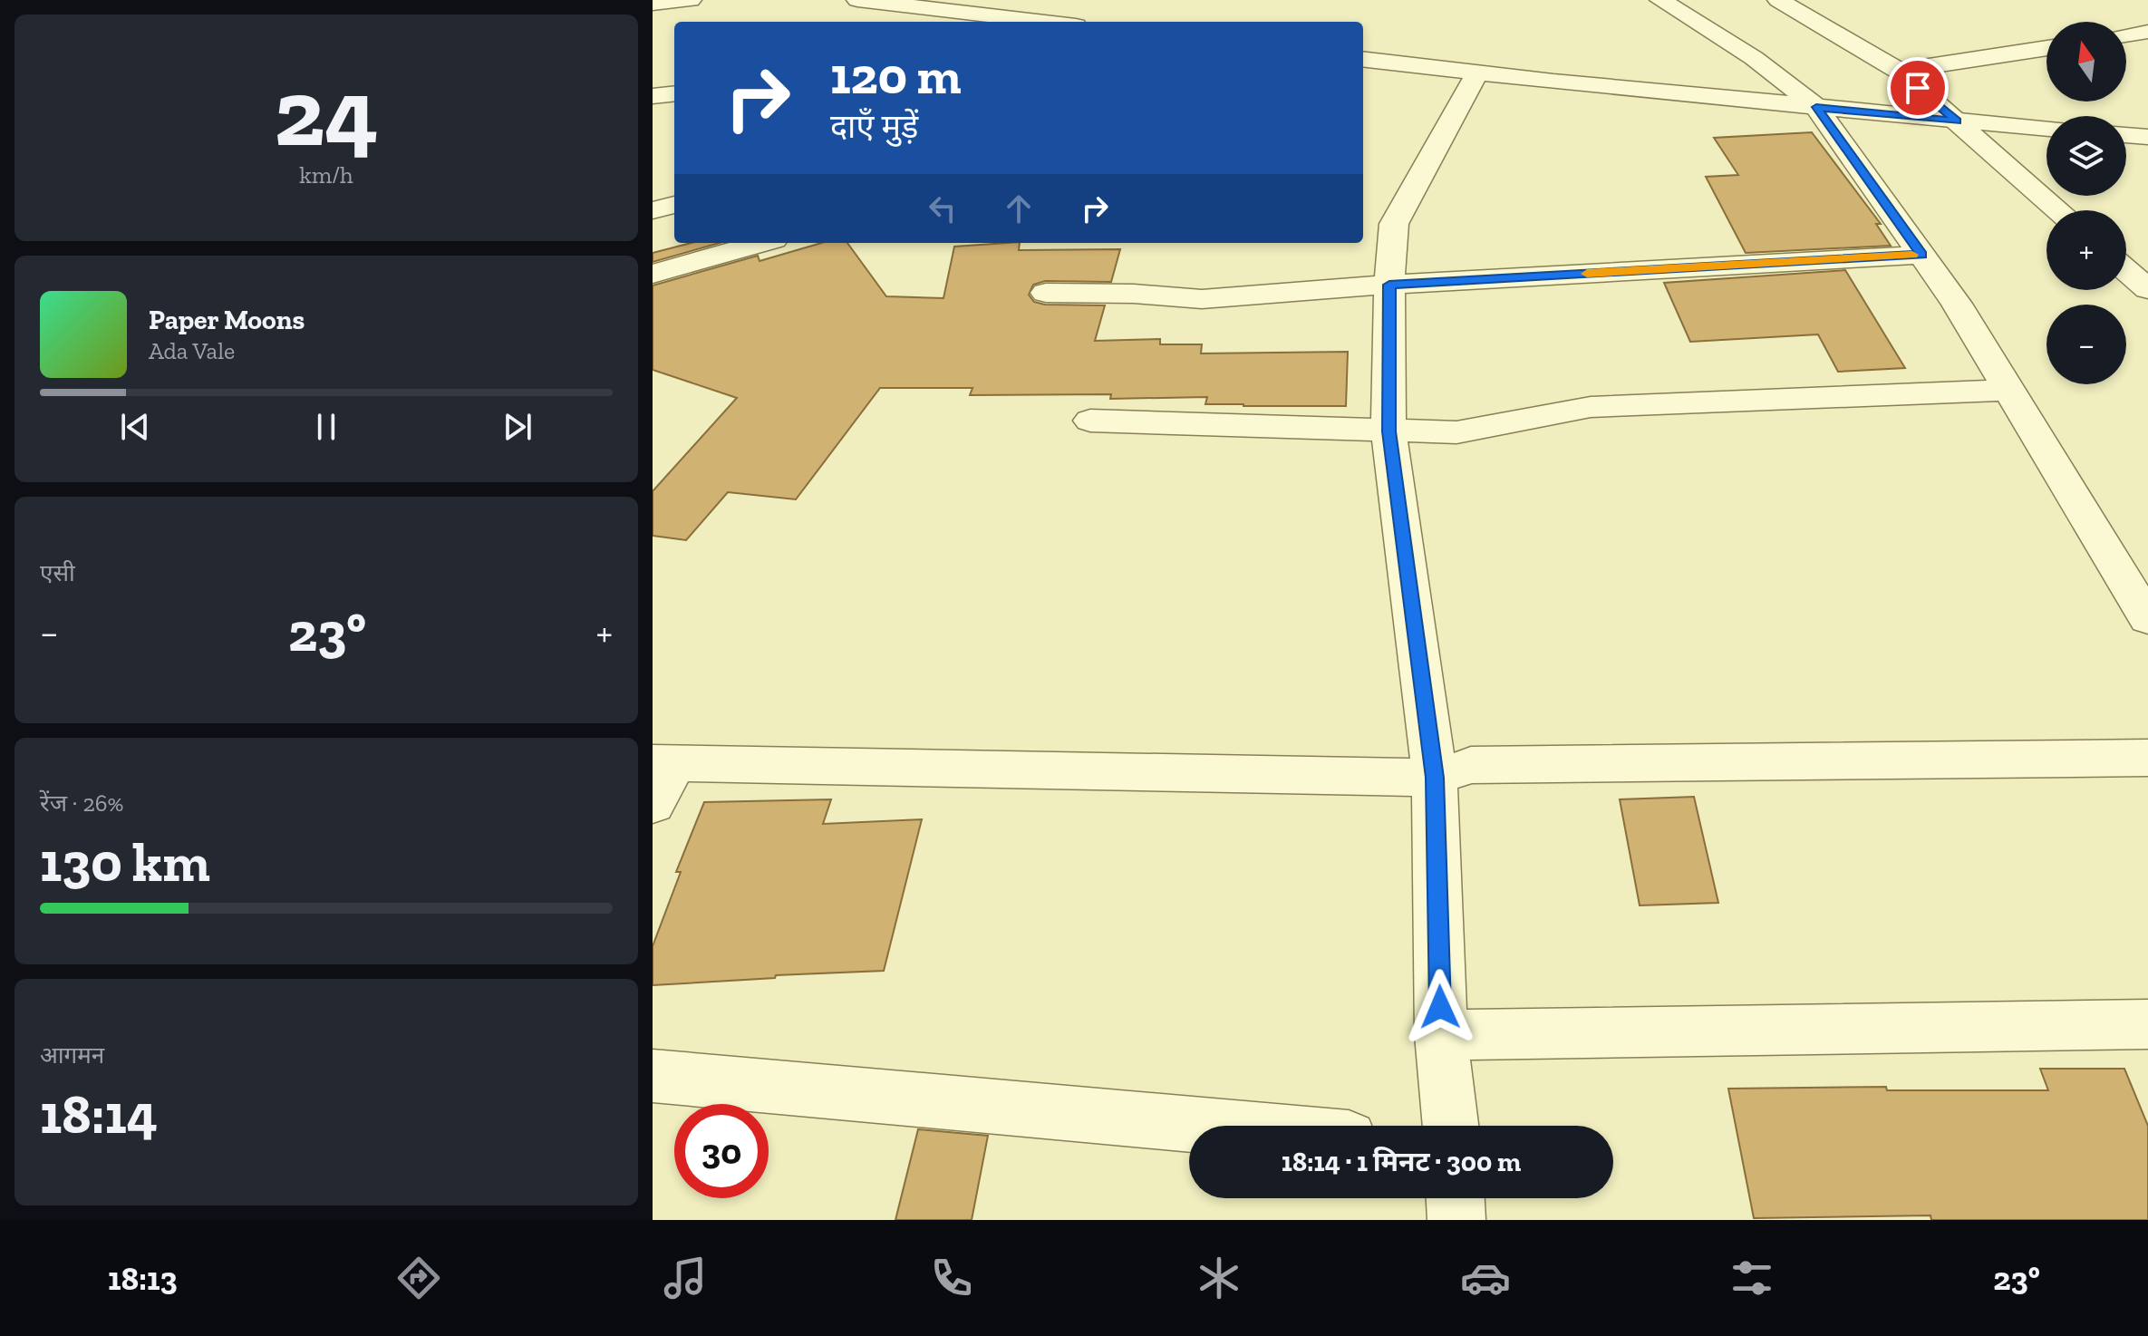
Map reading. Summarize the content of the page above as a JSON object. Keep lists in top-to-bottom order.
{
  "north": "top",
  "page": {
    "tile": [
      ["24", "km/h"],
      "एसी",
      ["रेंज · 26%", "130 km"],
      ["आगमन", "18:14"]
    ],
    "map_buttons": ["+", "−"],
    "turn": ["120 m", "दाएँ मुड़ें"],
    "song": ["Paper Moons", "Ada Vale"],
    "heat": ["−", "23°", "+"],
    "limit": "30",
    "trip": "18:14 · 1 मिनट · 300 m",
    "tabs": ["18:13", "23°"]
  }
}
